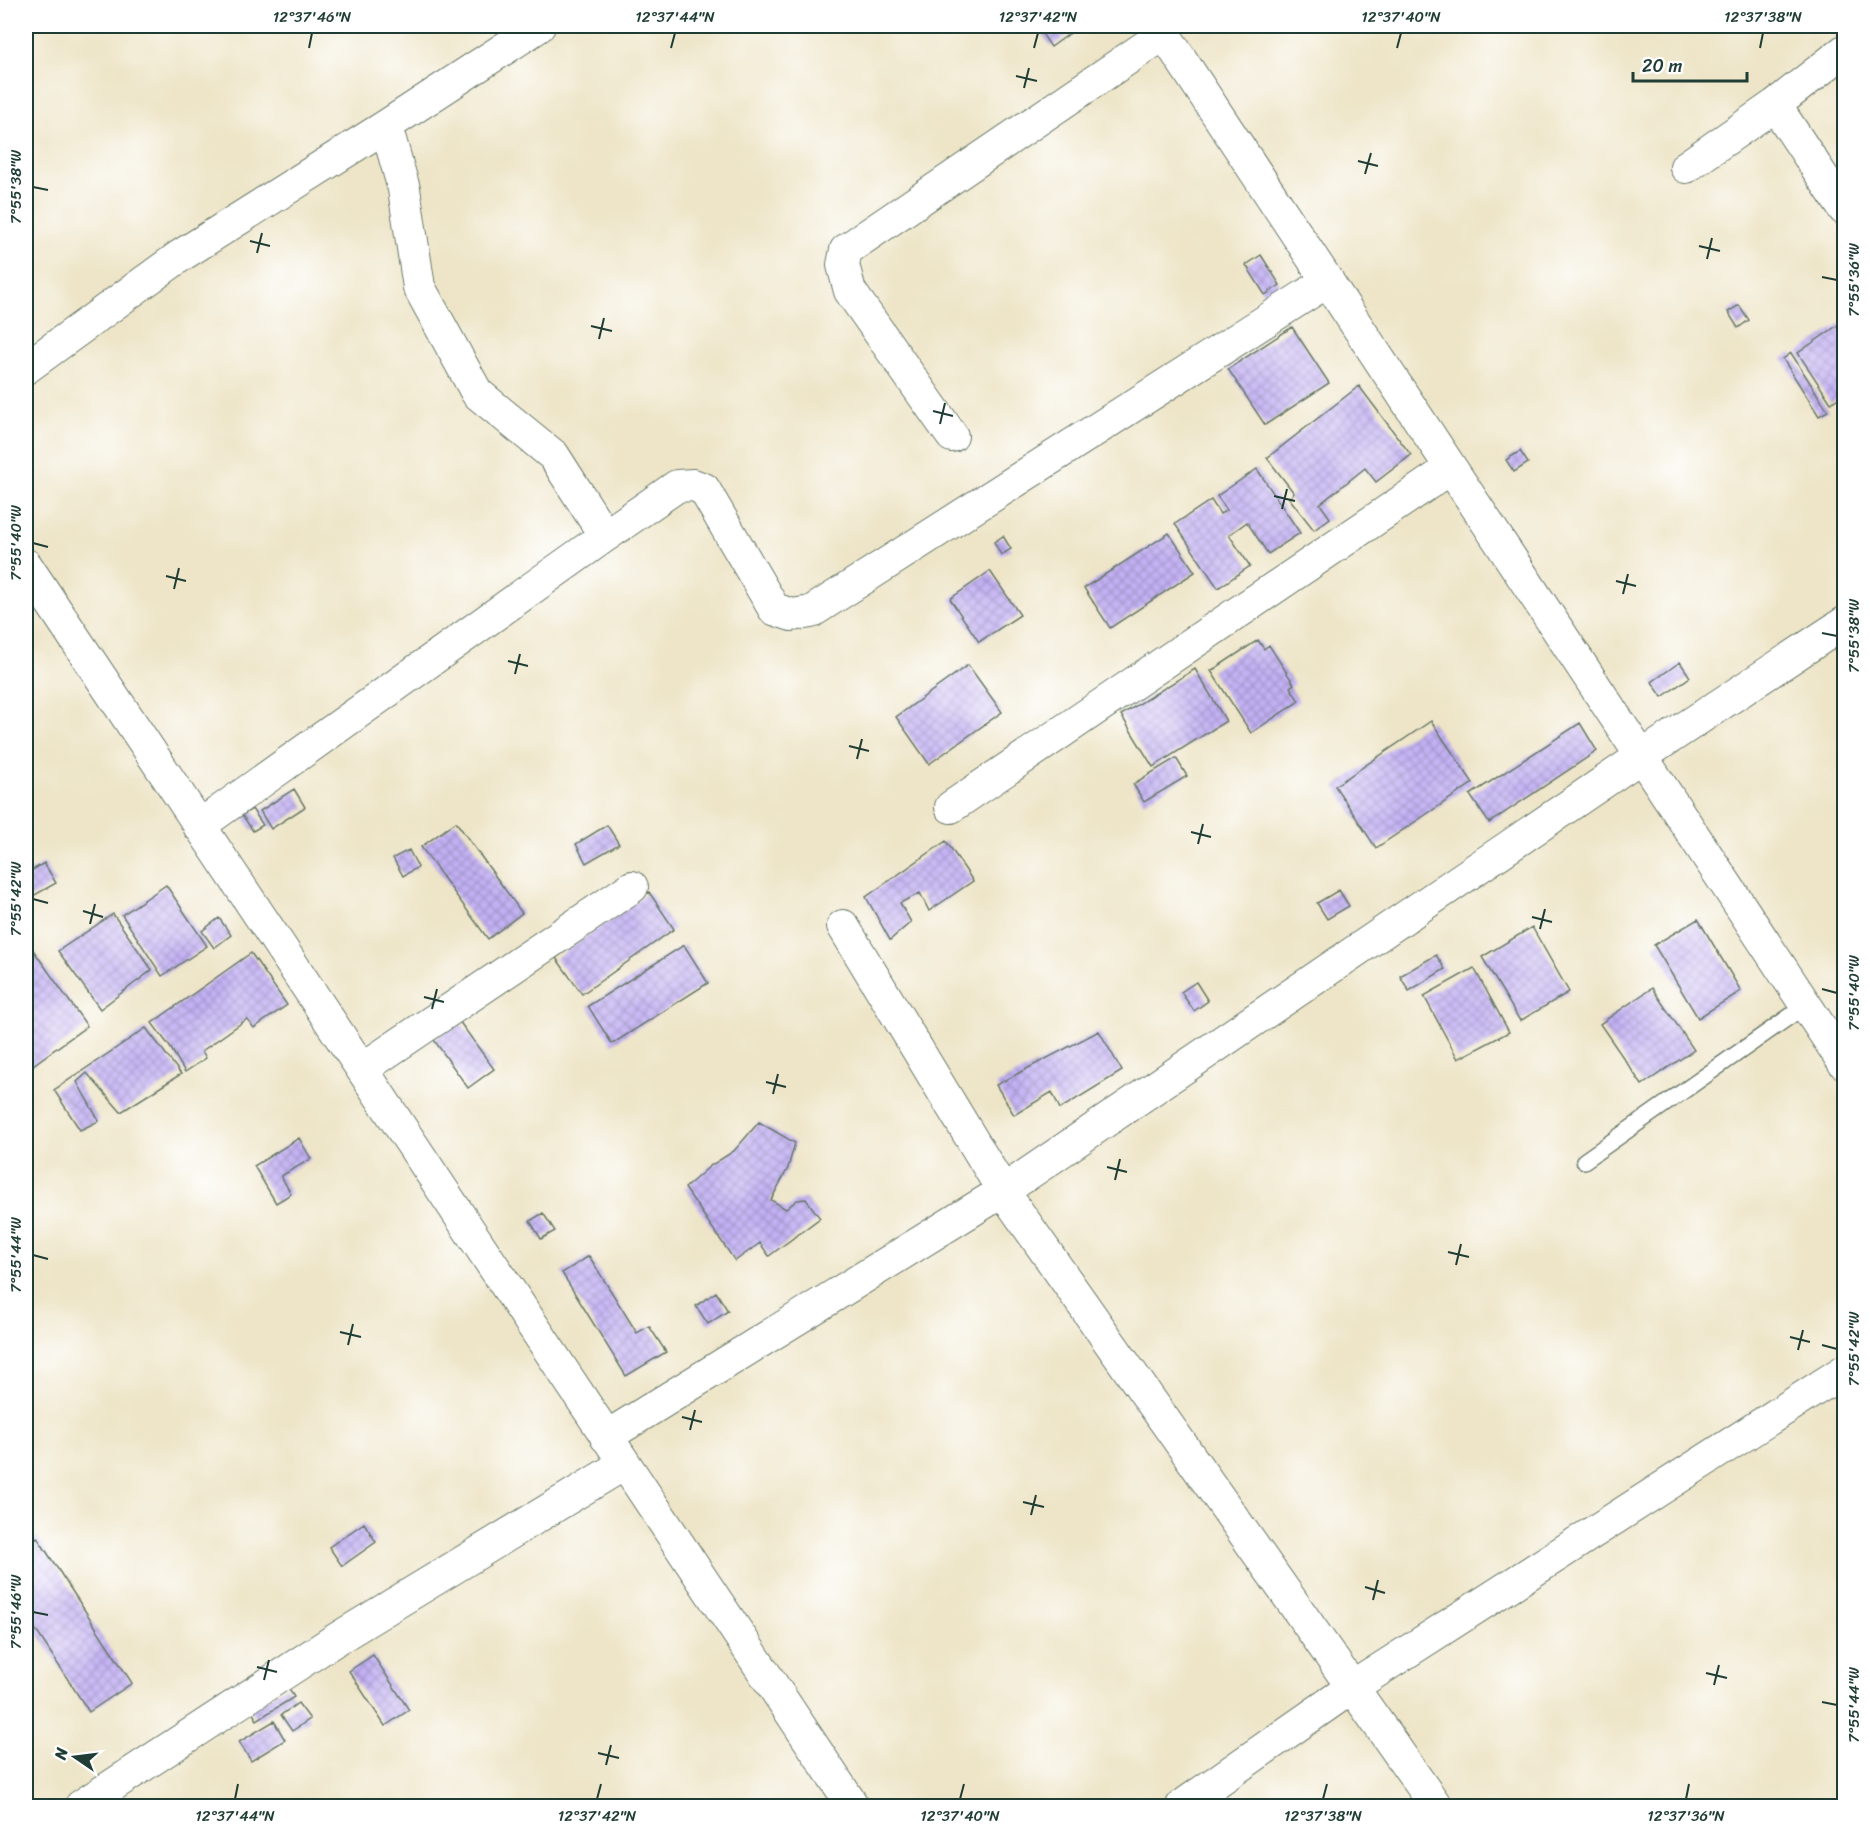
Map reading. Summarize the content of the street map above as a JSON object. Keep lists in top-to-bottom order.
{
  "scale_bar": "20 m",
  "north": "left",
  "coordinates": [
    "12°37'46\"N",
    "12°37'44\"N",
    "12°37'42\"N",
    "12°37'40\"N",
    "12°37'38\"N",
    "7°55'38\"W",
    "7°55'36\"W",
    "7°55'40\"W",
    "7°55'42\"W",
    "7°55'44\"W",
    "7°55'46\"W",
    "12°37'36\"N"
  ]
}
